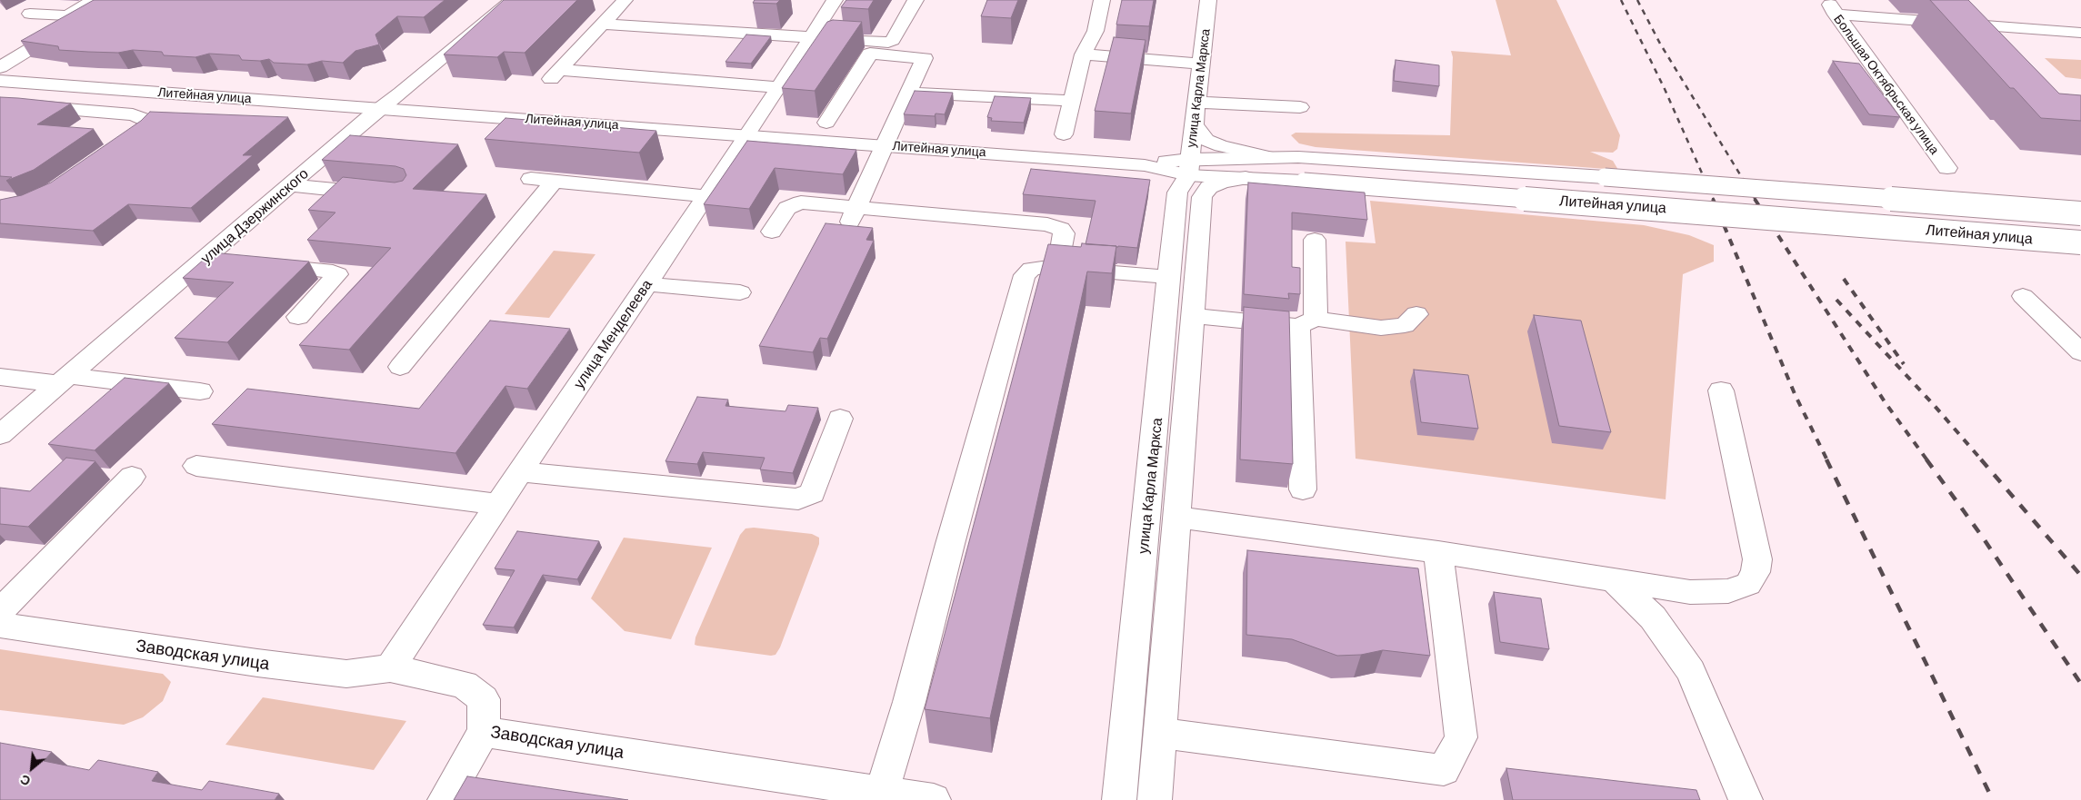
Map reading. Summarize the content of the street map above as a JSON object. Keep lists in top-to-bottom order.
{
  "streets": {
    "main road": [
      "Большая Октябрьская улица",
      "улица Карла Маркса",
      "Литейная улица",
      "улица Дзержинского",
      "улица Менделеева",
      "Заводская улица"
    ]
  },
  "crossings": [
    ["улица Карла Маркса", "Литейная улица"],
    ["Литейная улица", "улица Дзержинского"],
    ["Литейная улица", "улица Менделеева"],
    ["улица Менделеева", "Заводская улица"]
  ],
  "north": "bottom left"
}
